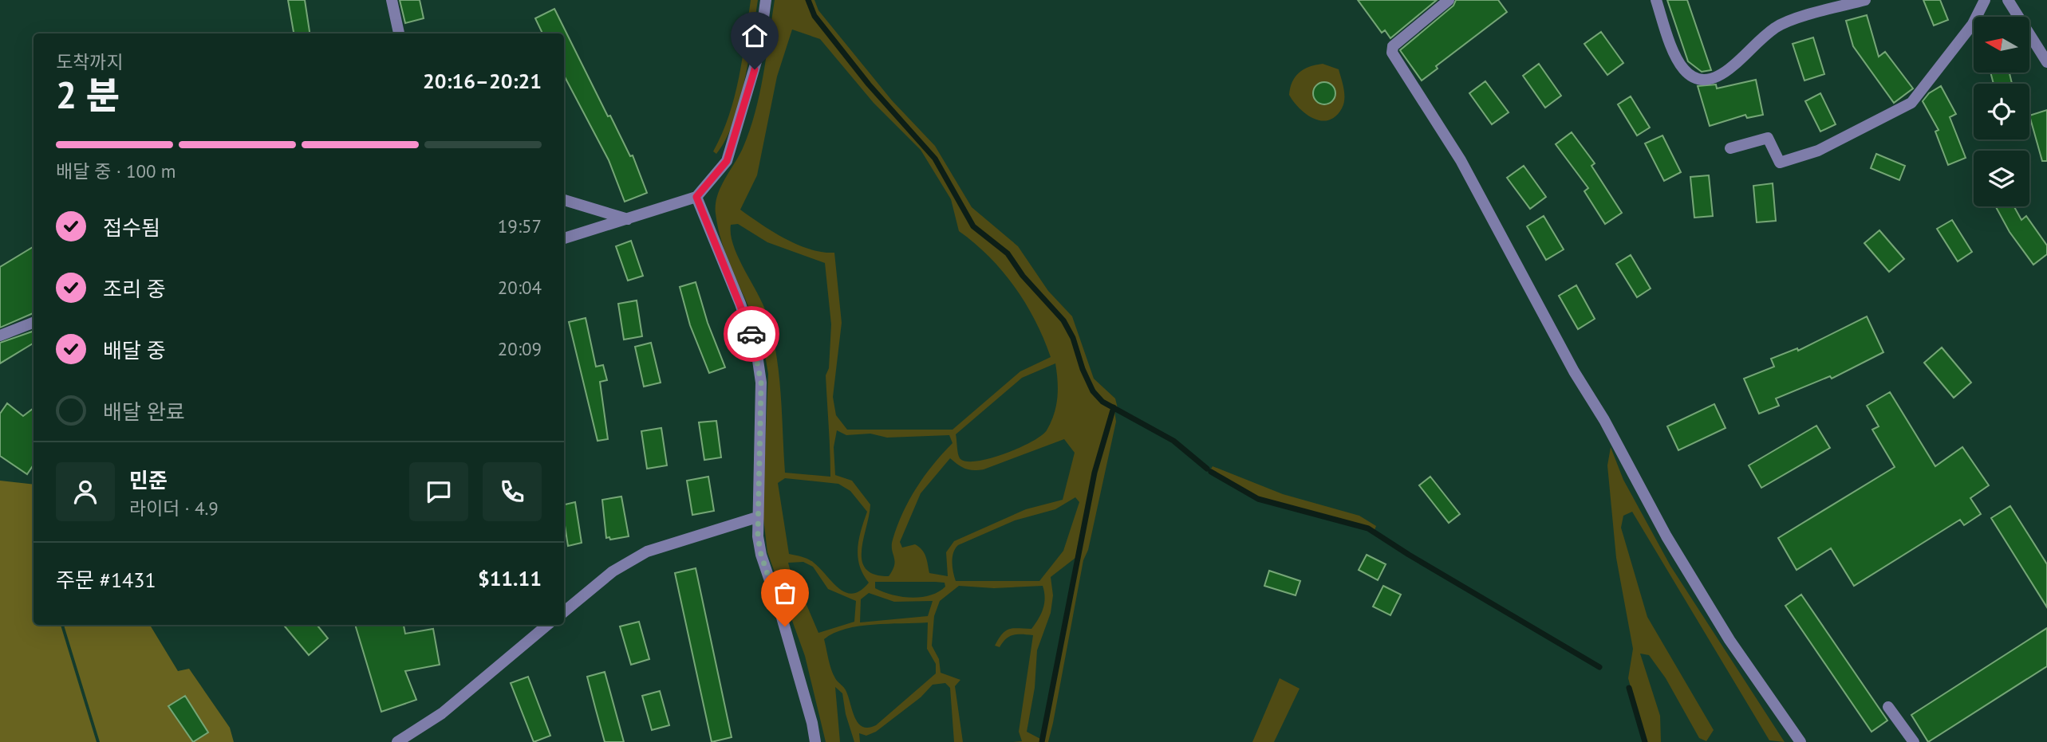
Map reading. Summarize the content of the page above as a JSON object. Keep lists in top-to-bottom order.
{
  "north": "left",
  "page": {
    "heading": ["2 분", "도착까지", "20:16–20:21"],
    "panel": [
      "민준",
      "라이더 · 4.9",
      "주문 #1431",
      "$11.11"
    ],
    "bar": "배달 중 · 100 m",
    "list": [
      ["접수됨", "19:57"],
      ["조리 중", "20:04"],
      ["배달 중", "20:09"],
      "배달 완료"
    ]
  }
}
